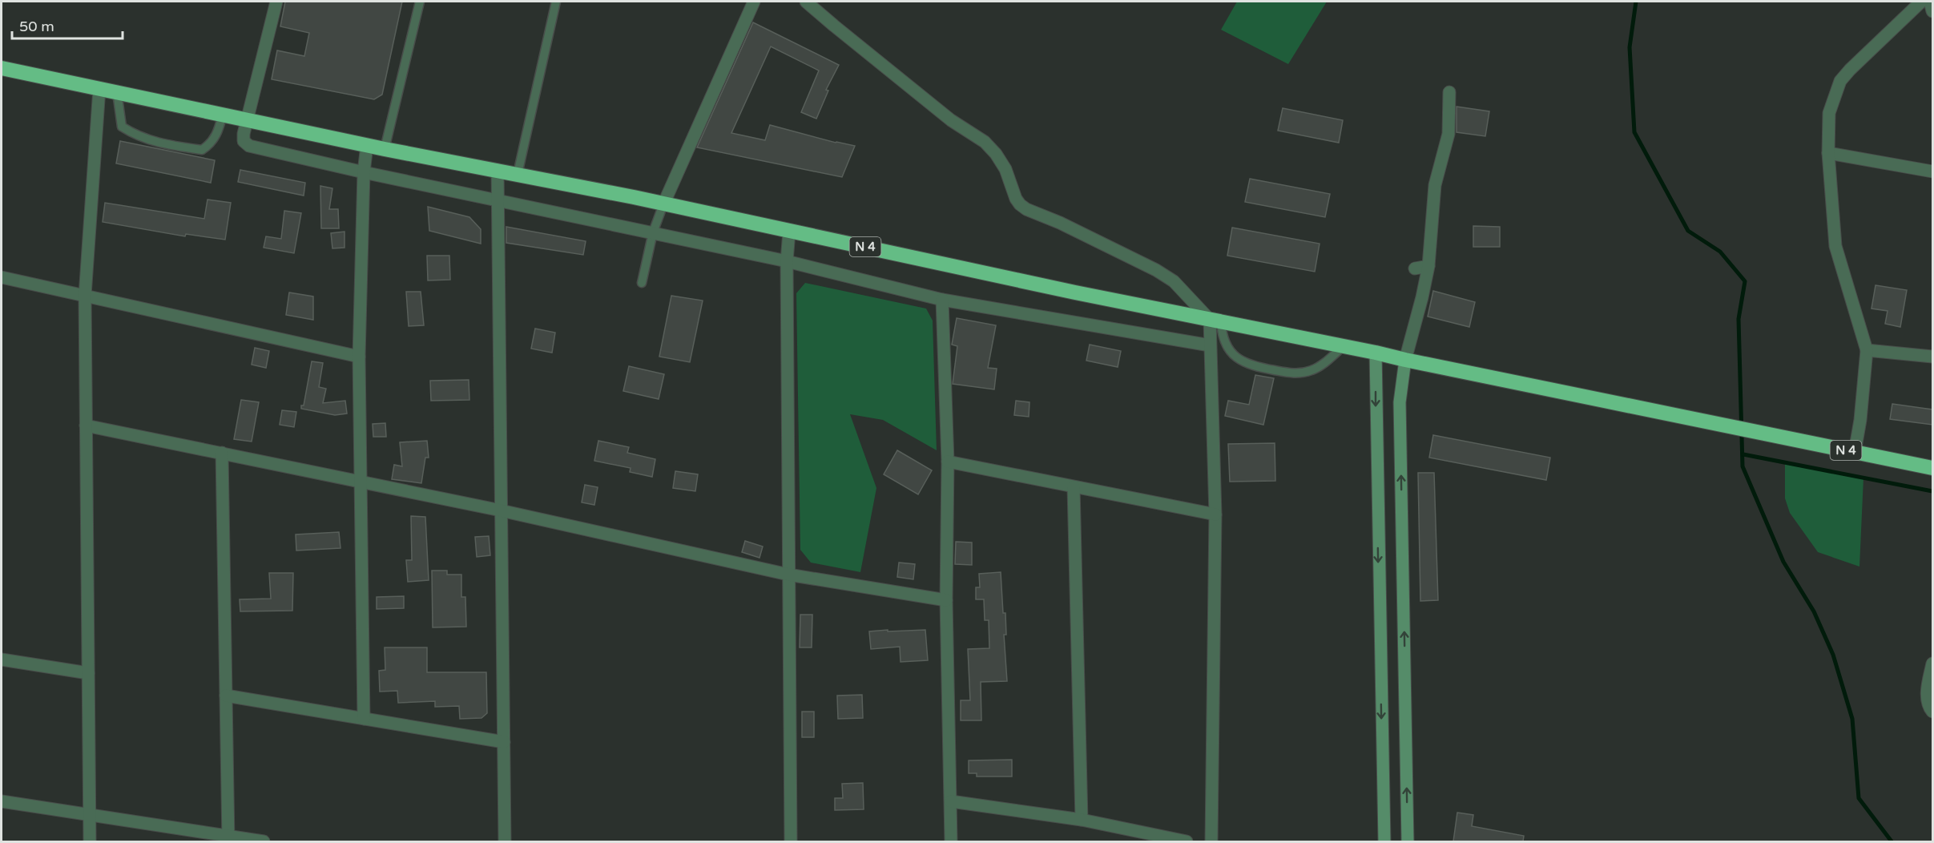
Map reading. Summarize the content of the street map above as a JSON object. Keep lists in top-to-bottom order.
{
  "streets": {
    "highway": ["N 4"]
  },
  "scale_bar": "50 m"
}
